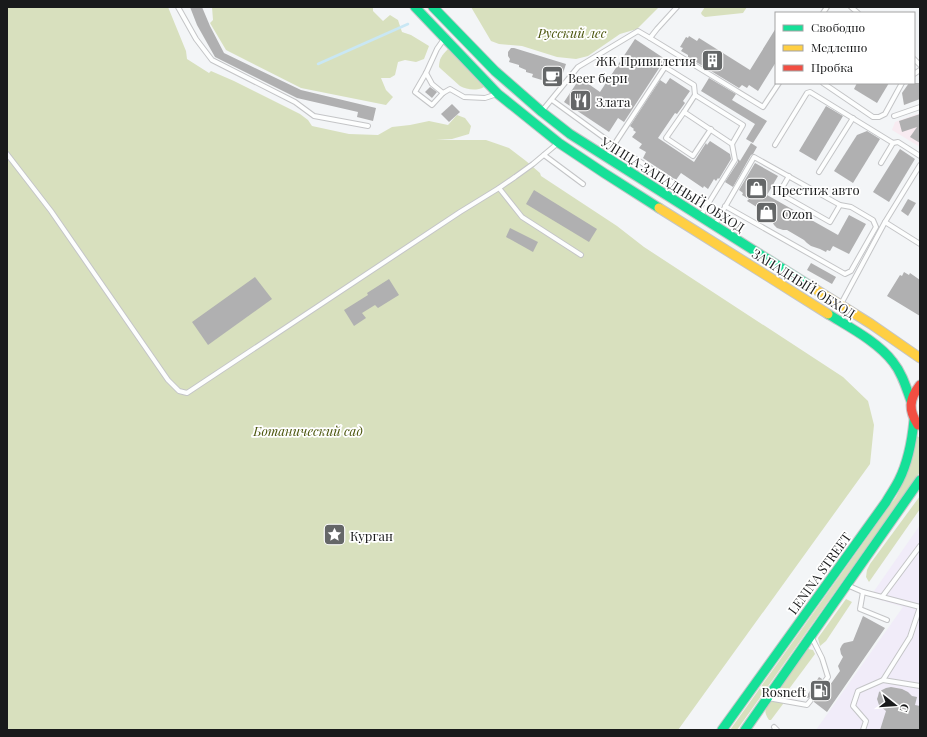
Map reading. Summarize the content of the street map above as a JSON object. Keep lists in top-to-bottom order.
{
  "streets": {
    "main road": ["УЛИЦА ЗАПАДНЫЙ ОБХОД", "ЗАПАДНЫЙ ОБХОД", "LENINA STREET"]
  },
  "crossings": [
    ["ЗАПАДНЫЙ ОБХОД", "LENINA STREET"]
  ],
  "parks": ["Русский лес", "Ботанический сад"],
  "places": {
    "building": ["ЖК Привилегия"],
    "cafe": ["Beer бери"],
    "restaurant": ["Злата"],
    "shop": ["Престиж авто", "Ozon"],
    "place": ["Курган"],
    "fuel station": ["Rosneft"]
  },
  "legend": ["Свободно", "Медленно", "Пробка"],
  "north": "right"
}
